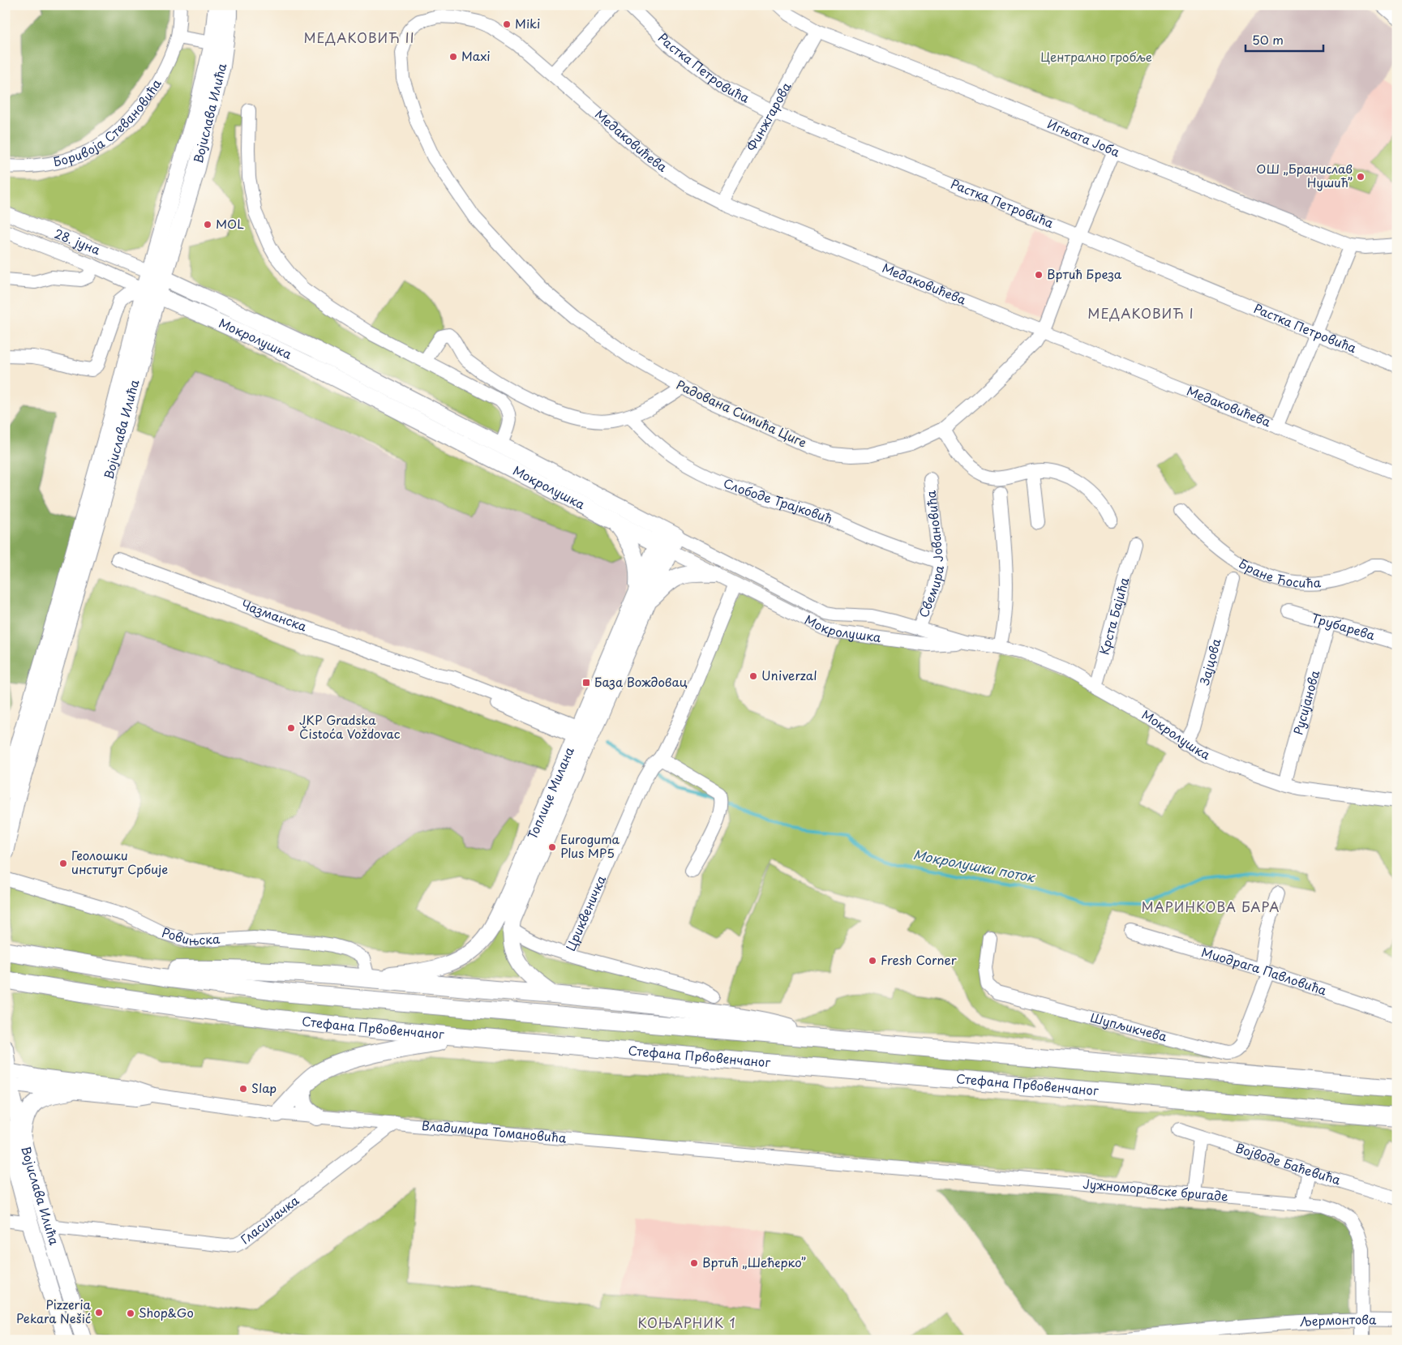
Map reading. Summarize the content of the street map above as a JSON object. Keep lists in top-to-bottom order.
{
  "streets": {
    "highway": ["Стефана Првовенчаног"],
    "main road": ["Војислава Илића", "Мокролушка", "Топлице Милана"],
    "street": [
      "Растка Петровића",
      "Финжгарова",
      "Боривоја Стевановића",
      "Игњата Јоба",
      "Медаковићева",
      "28. јуна",
      "Радована Симића Циге",
      "Слободе Трајковић",
      "Свемира Јовановића",
      "Бране Ћосића",
      "Крста Бајића",
      "Чазманска",
      "Трубарева",
      "Зајцова",
      "Русијанова",
      "Цриквеничка",
      "Ровињска",
      "Миодрага Павловића",
      "Шупљикчева",
      "Владимира Томановића",
      "Војводе Баћевића",
      "Јужноморавске бригаде",
      "Гласиначка",
      "Љермонтова"
    ]
  },
  "crossings": [
    ["Растка Петровића", "Финжгарова"],
    ["Растка Петровића", "Радована Симића Циге"],
    ["Војислава Илића", "28. јуна"],
    ["Војислава Илића", "Мокролушка"],
    ["Војислава Илића", "Владимира Томановића"],
    ["Војислава Илића", "Гласиначка"],
    ["Финжгарова", "Игњата Јоба"],
    ["Финжгарова", "Медаковићева"],
    ["Игњата Јоба", "Радована Симића Циге"],
    ["Медаковићева", "Радована Симића Циге"],
    ["28. јуна", "Мокролушка"],
    ["Мокролушка", "Свемира Јовановића"],
    ["Мокролушка", "Крста Бајића"],
    ["Мокролушка", "Зајцова"],
    ["Мокролушка", "Русијанова"],
    ["Мокролушка", "Топлице Милана"],
    ["Мокролушка", "Цриквеничка"],
    ["Слободе Трајковић", "Свемира Јовановића"],
    ["Чазманска", "Топлице Милана"],
    ["Трубарева", "Русијанова"],
    ["Топлице Милана", "Ровињска"],
    ["Миодрага Павловића", "Шупљикчева"],
    ["Владимира Томановића", "Јужноморавске бригаде"],
    ["Владимира Томановића", "Гласиначка"],
    ["Јужноморавске бригаде", "Љермонтова"]
  ],
  "districts": [
    "МЕДАКОВИЋ II",
    "МЕДАКОВИЋ I",
    "МАРИНКОВА БАРА",
    "КОЊАРНИК 1"
  ],
  "water": ["Мокролушки поток"],
  "parks": ["Централно гробље"],
  "places": {
    "other": [
      "Miki",
      "Maxi",
      "ОШ „Бранислав Нушић”",
      "MOL",
      "Вртић Бреза",
      "Univerzal",
      "JKP Gradska Čistoća Voždovac",
      "Euroguma Plus MP5",
      "Геолошки институт Србије",
      "Fresh Corner",
      "Slap",
      "Вртић „Шећерко”",
      "Pizzeria Pekara Nešić",
      "Shop&Go"
    ],
    "transit": ["База Вождовац"]
  },
  "scale_bar": "50 m"
}
